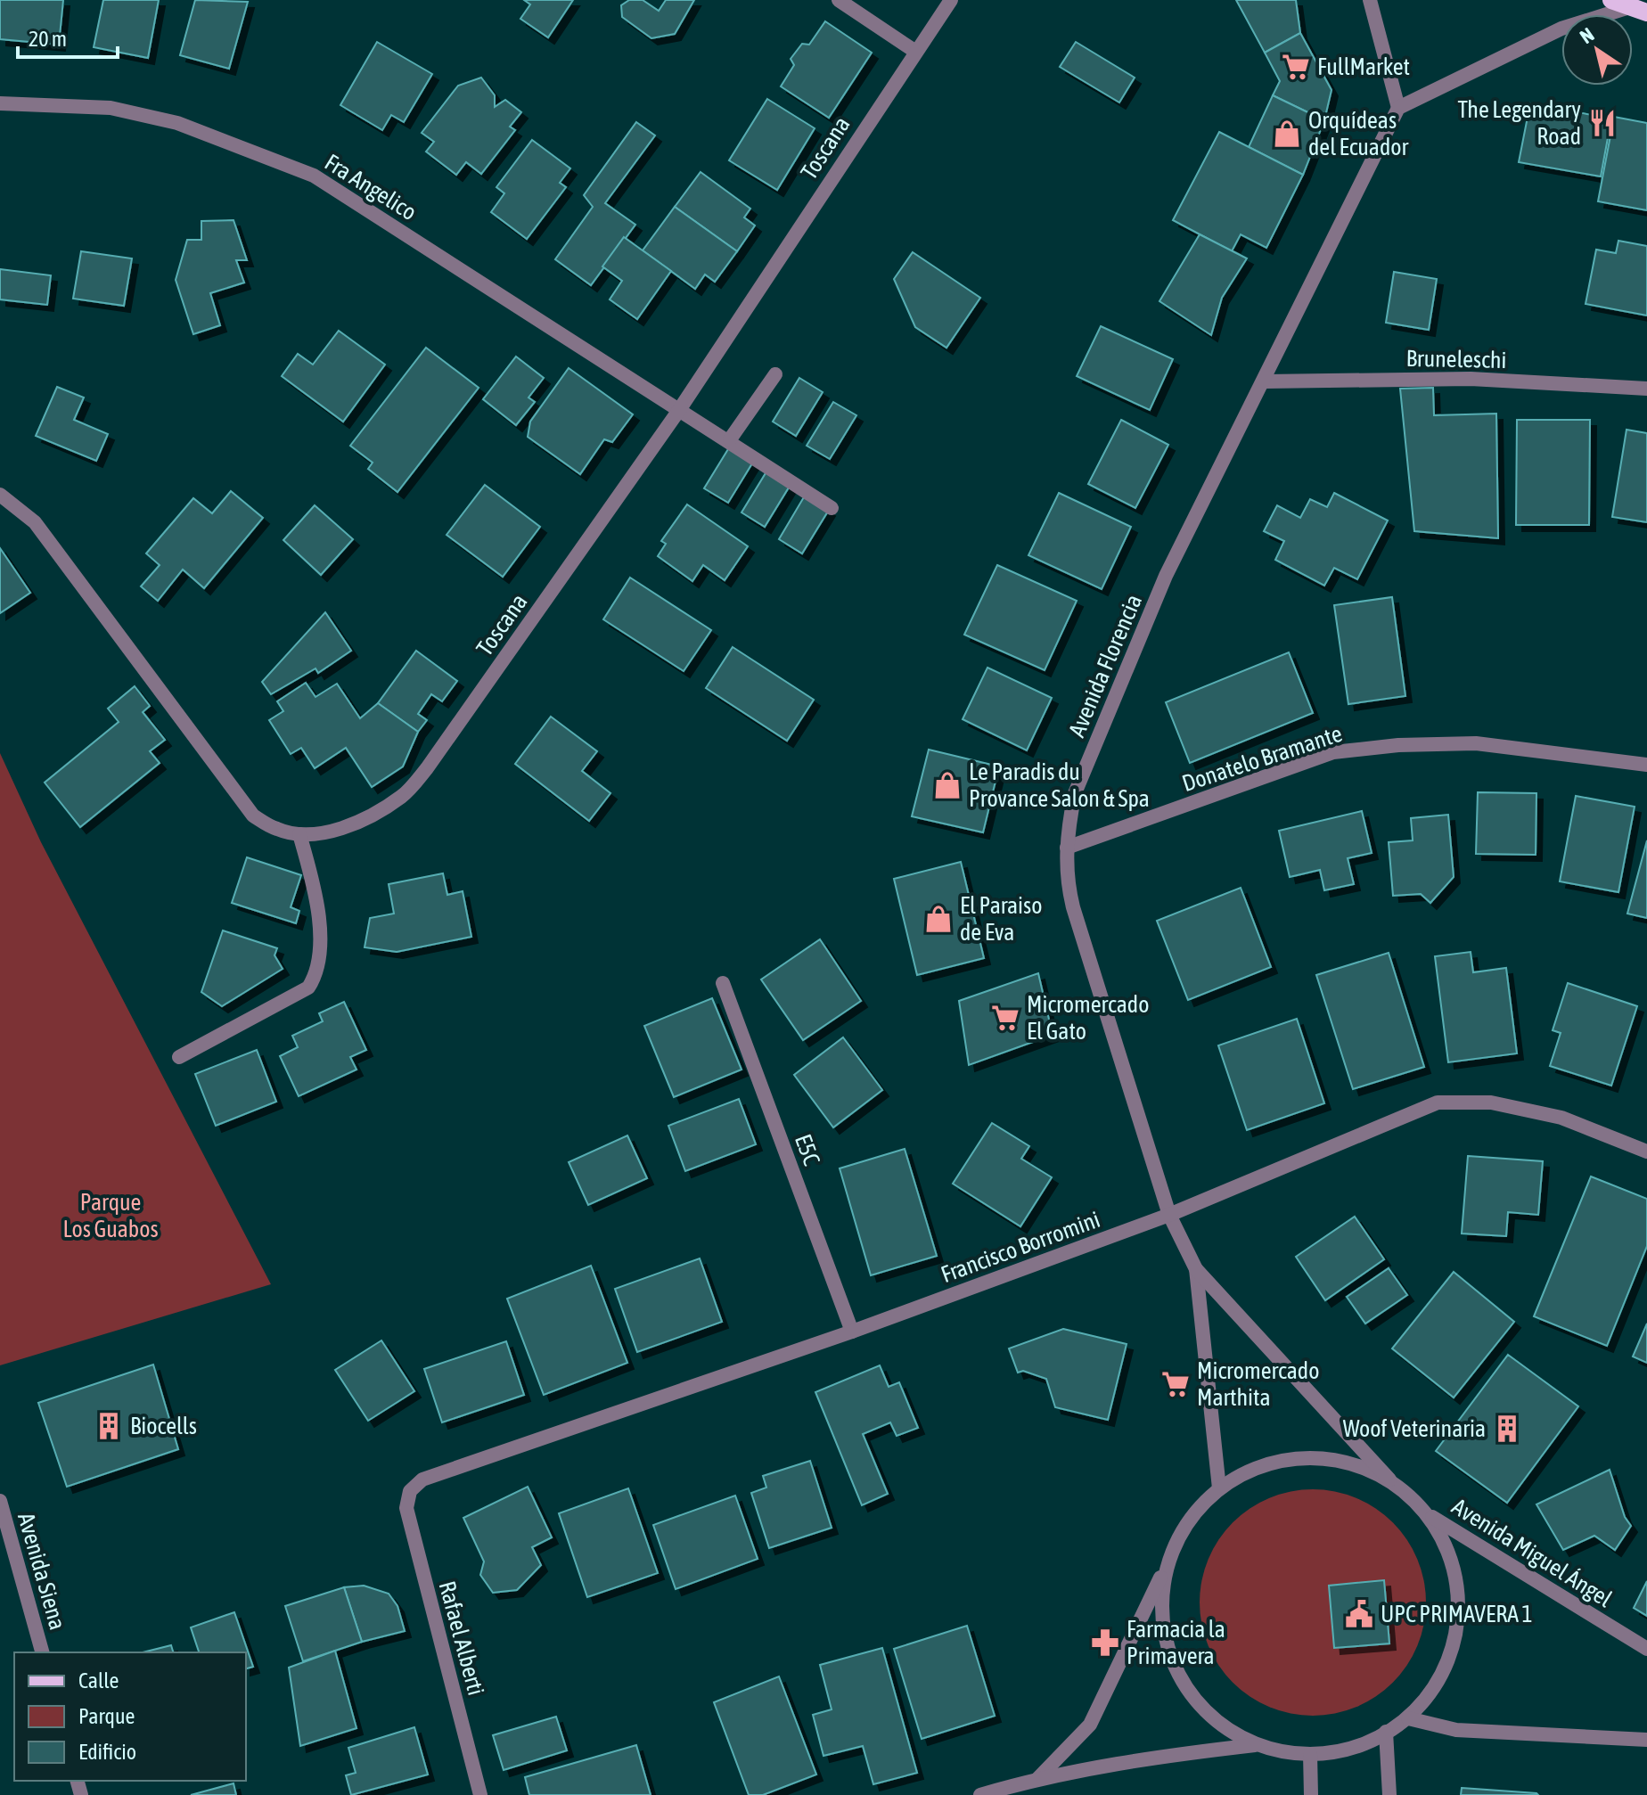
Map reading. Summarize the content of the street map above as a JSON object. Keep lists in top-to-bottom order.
{
  "streets": {
    "street": [
      "Toscana",
      "Fra Angelico",
      "Bruneleschi",
      "Avenida Florencia",
      "Donatelo Bramante",
      "E5C",
      "Francisco Borromini",
      "Avenida Miguel Ángel",
      "Avenida Siena",
      "Rafael Alberti"
    ]
  },
  "crossings": [
    ["Toscana", "Fra Angelico"],
    ["Bruneleschi", "Avenida Florencia"],
    ["Avenida Florencia", "Donatelo Bramante"],
    ["Avenida Florencia", "Francisco Borromini"],
    ["E5C", "Francisco Borromini"],
    ["Francisco Borromini", "Rafael Alberti"]
  ],
  "parks": ["Parque Los Guabos"],
  "places": {
    "supermarket": ["FullMarket", "Micromercado El Gato", "Micromercado Marthita"],
    "restaurant": ["The Legendary Road"],
    "shop": ["Orquídeas del Ecuador", "Le Paradis du Provance Salon & Spa", "El Paraiso de Eva"],
    "building": ["Biocells", "Woof Veterinaria"],
    "public building": ["UPC PRIMAVERA 1"],
    "pharmacy": ["Farmacia la Primavera"]
  },
  "legend": ["Calle", "Parque", "Edificio"],
  "scale_bar": "20 m",
  "north": "top left"
}
